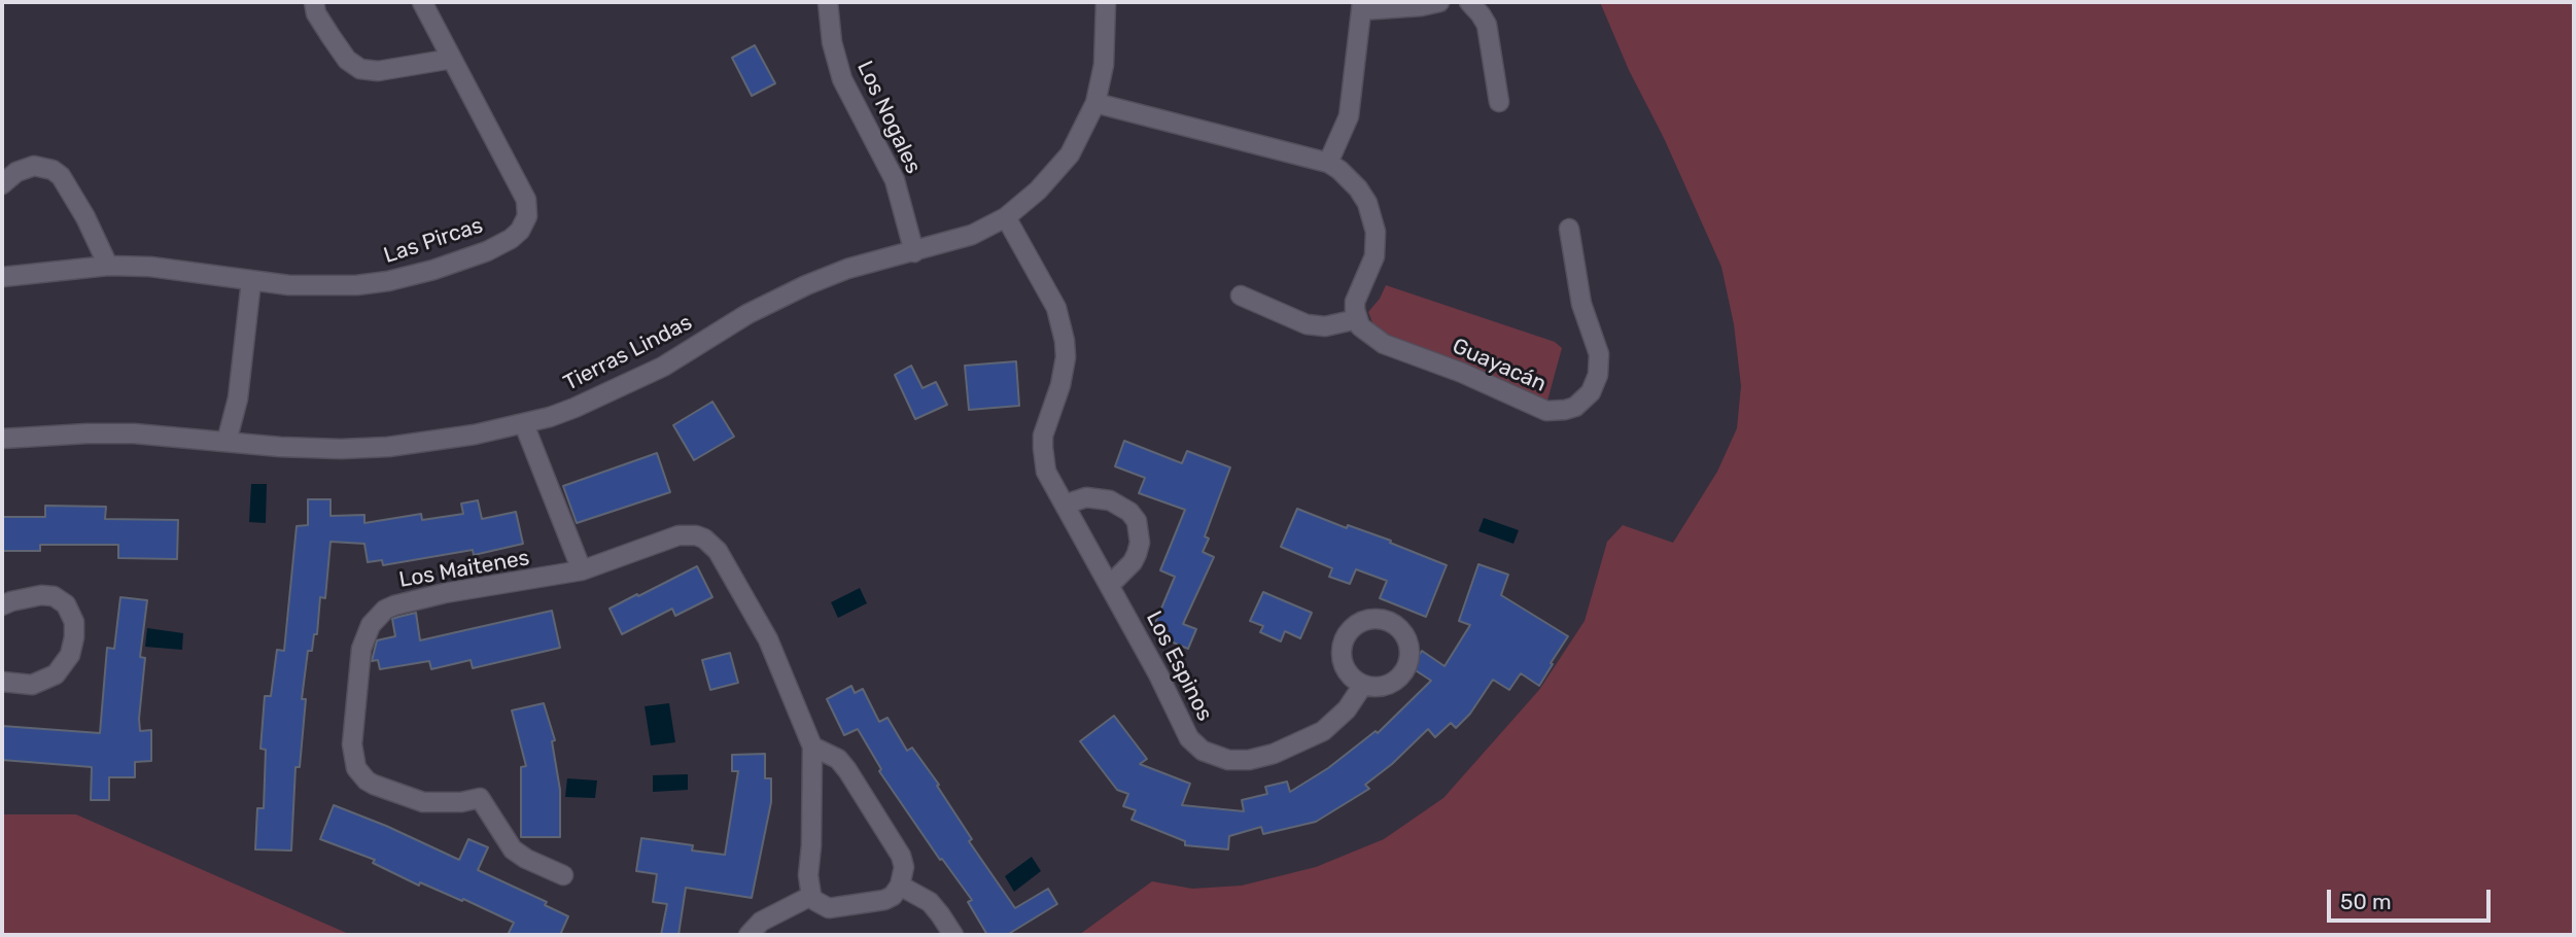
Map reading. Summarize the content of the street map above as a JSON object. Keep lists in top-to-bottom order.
{
  "streets": {
    "street": [
      "Los Nogales",
      "Las Pircas",
      "Tierras Lindas",
      "Guayacán",
      "Los Maitenes",
      "Los Espinos"
    ]
  },
  "crossings": [
    ["Los Nogales", "Tierras Lindas"],
    ["Tierras Lindas", "Los Espinos"]
  ],
  "scale_bar": "50 m"
}
